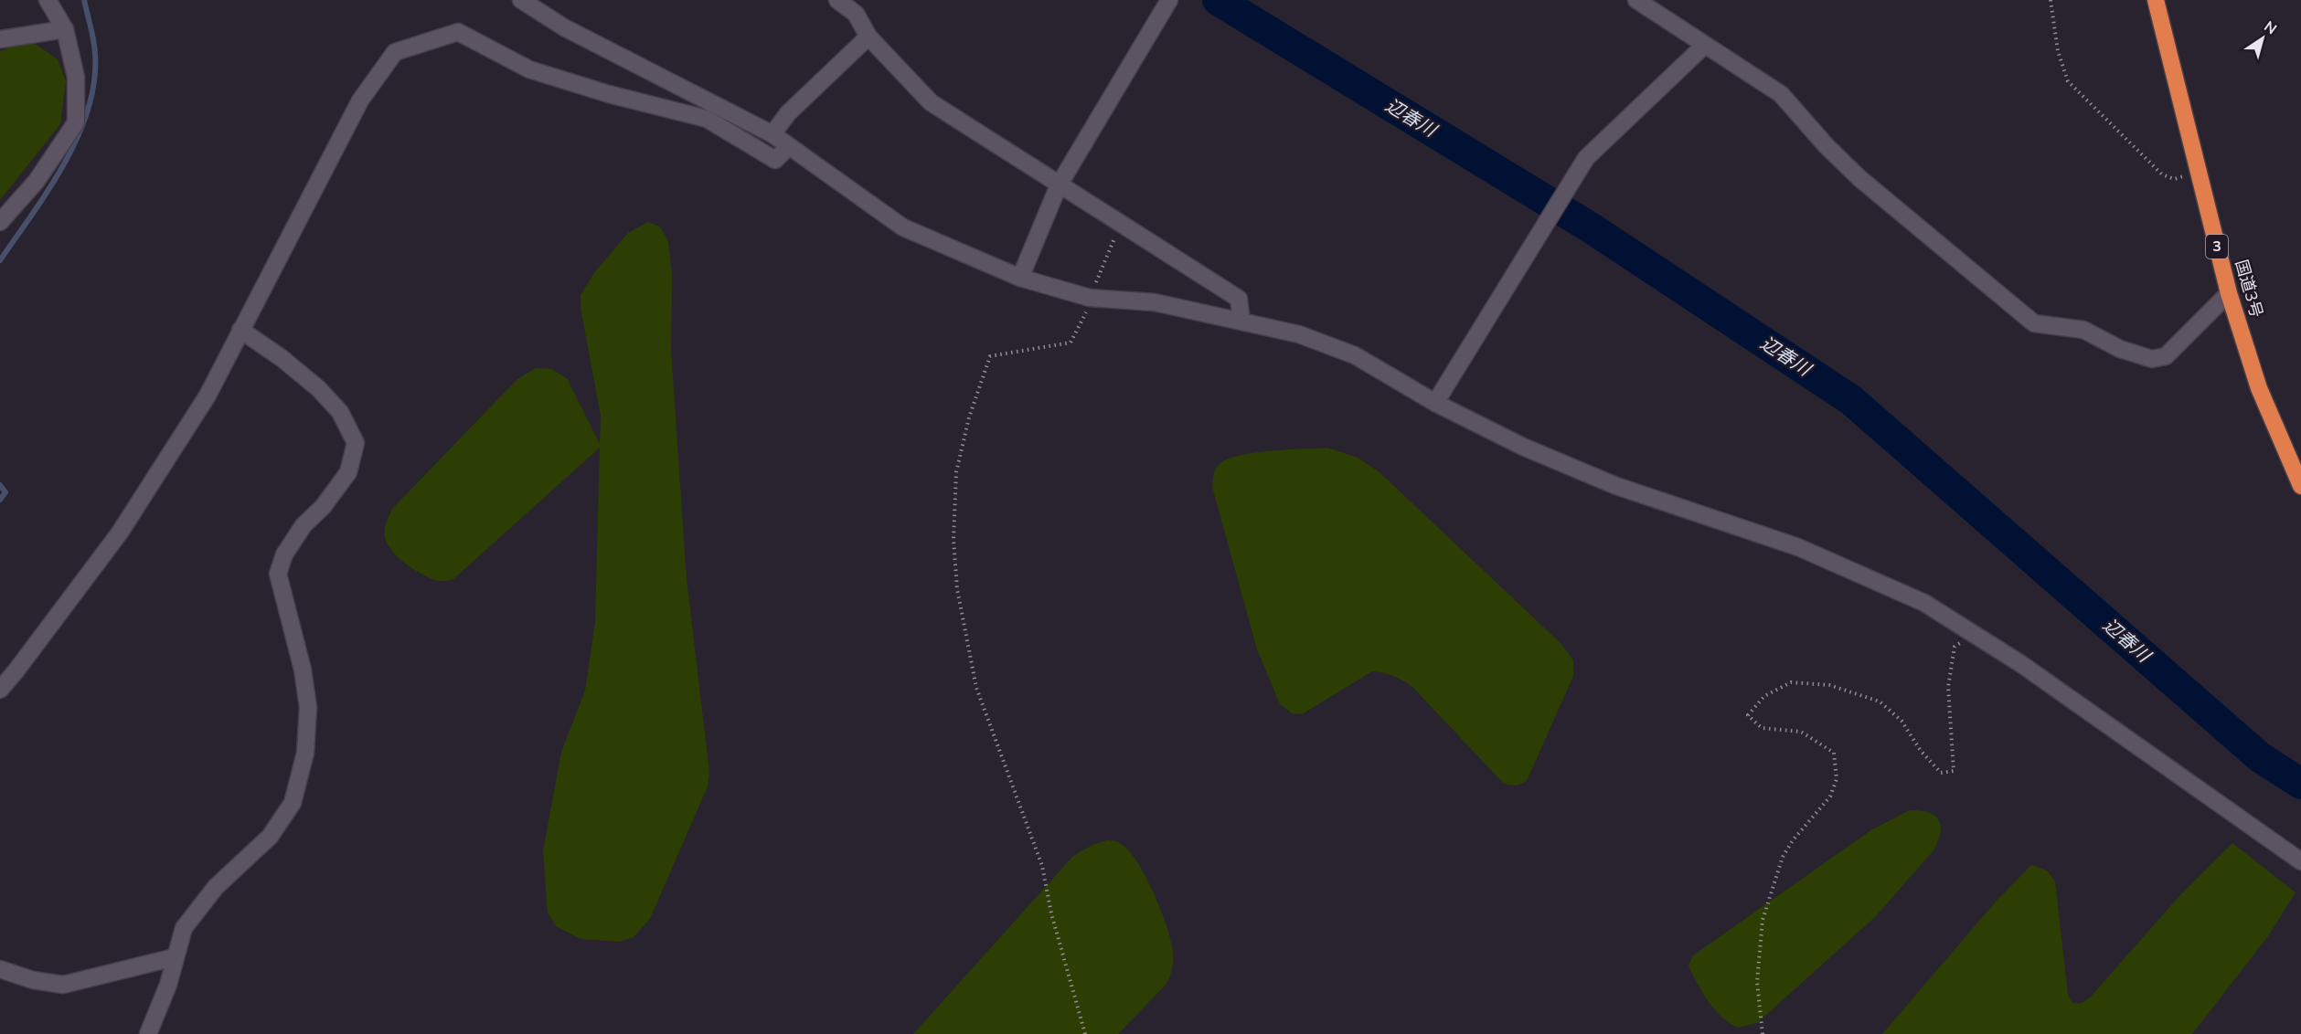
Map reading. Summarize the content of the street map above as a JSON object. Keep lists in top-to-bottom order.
{
  "streets": {
    "highway": ["3", "国道3号"]
  },
  "water": ["辺春川"],
  "north": "top right"
}
